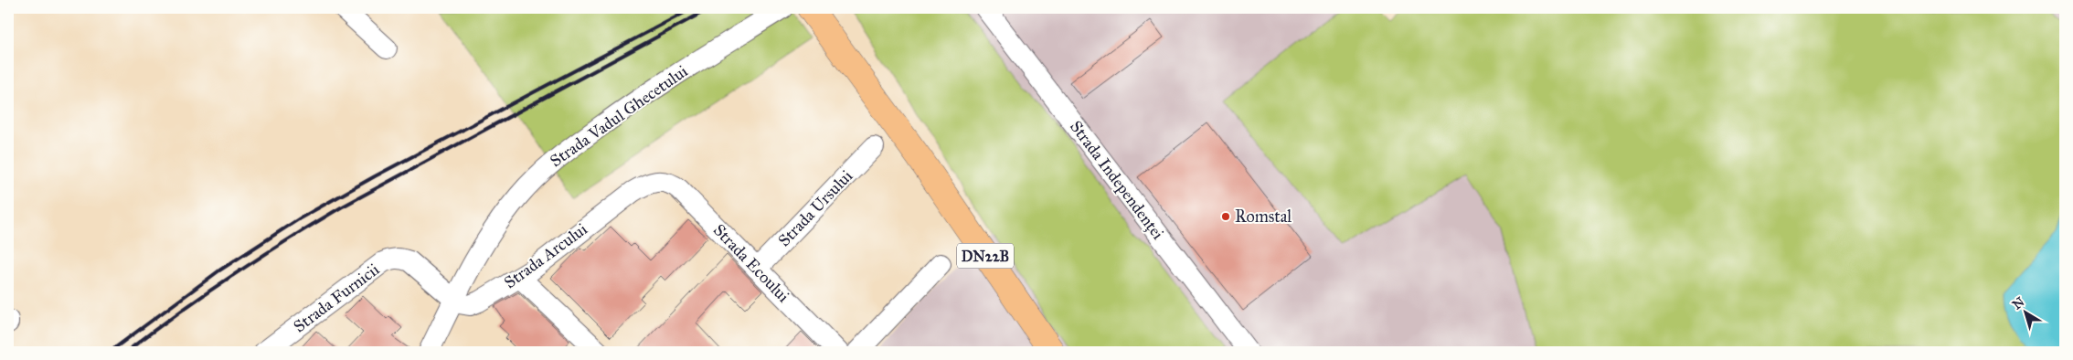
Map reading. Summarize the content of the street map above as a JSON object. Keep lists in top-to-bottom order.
{
  "streets": {
    "main road": ["DN22B"],
    "street": [
      "Strada Vadul Ghecetului",
      "Strada Independenței",
      "Strada Ursului",
      "Strada Arcului",
      "Strada Ecoului",
      "Strada Furnicii"
    ]
  },
  "crossings": [
    ["Strada Vadul Ghecetului", "Strada Arcului"],
    ["Strada Vadul Ghecetului", "Strada Furnicii"],
    ["Strada Ursului", "Strada Ecoului"],
    ["Strada Arcului", "Strada Ecoului"],
    ["Strada Arcului", "Strada Furnicii"]
  ],
  "places": ["Romstal"],
  "north": "top left"
}
